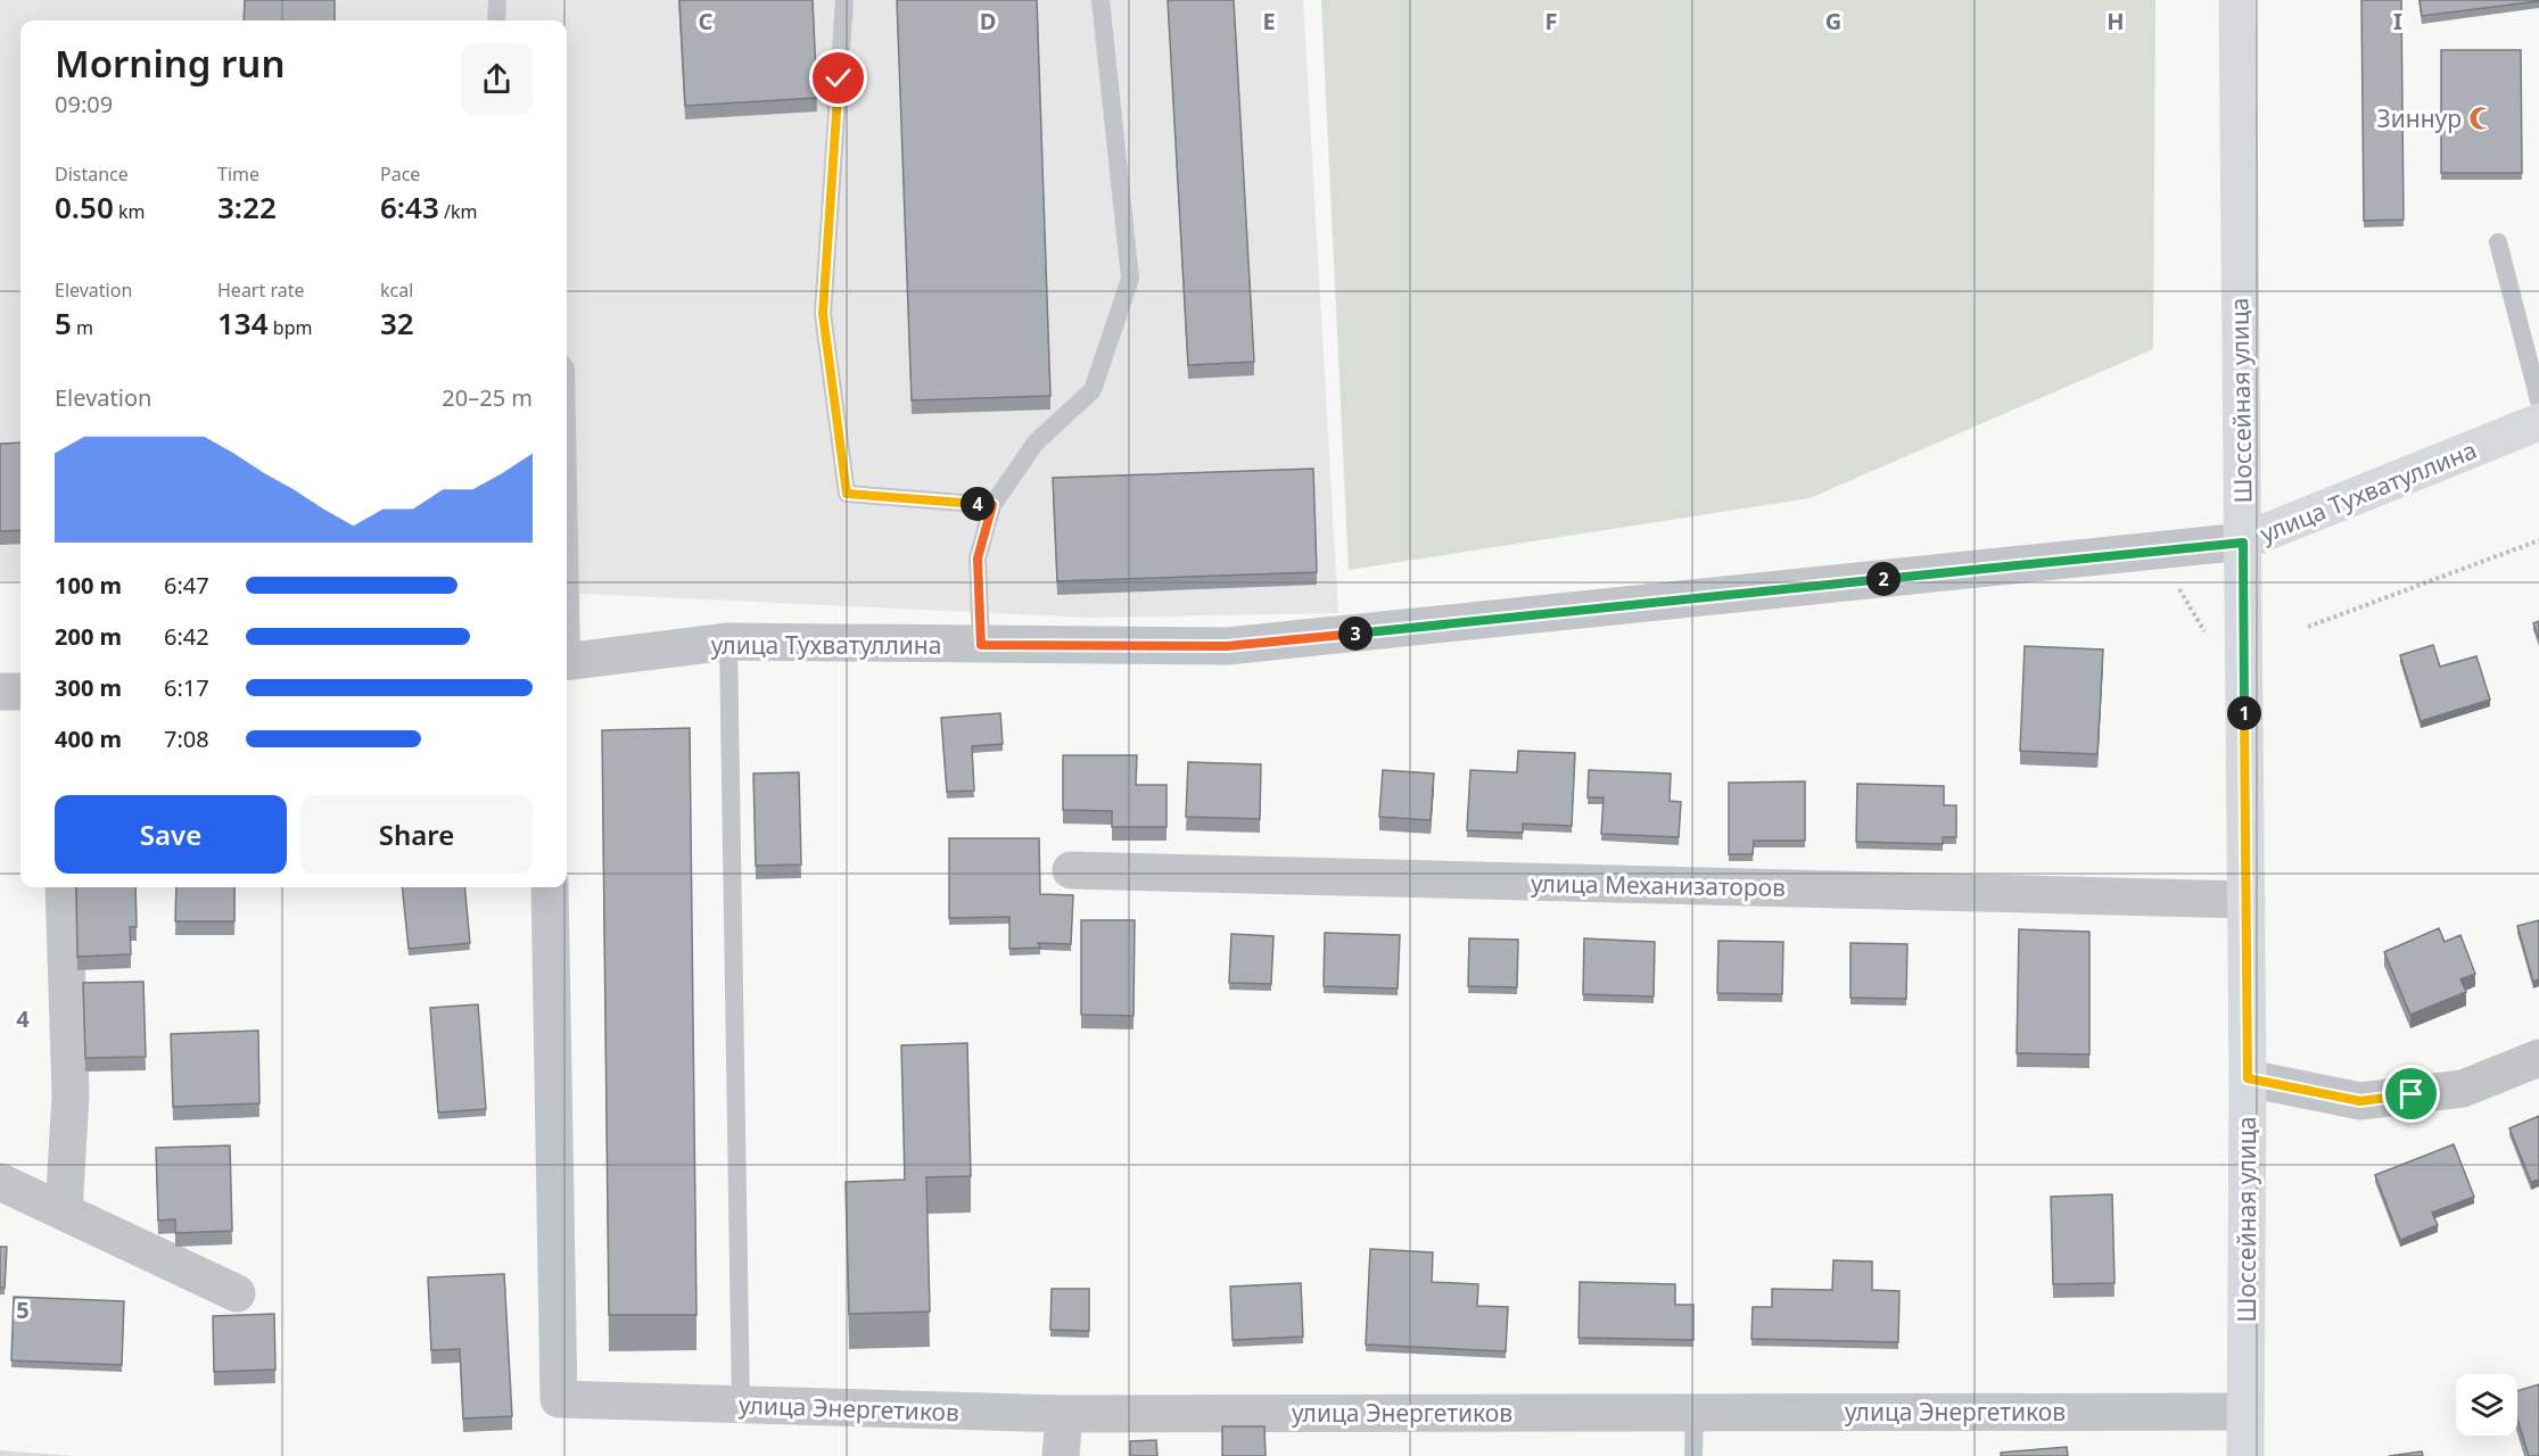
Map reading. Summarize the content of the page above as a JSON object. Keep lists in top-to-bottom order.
{
  "streets": {
    "main road": ["Шоссейная улица", "улица Тухватуллина"],
    "street": ["улица Механизаторов", "улица Энергетиков"]
  },
  "crossings": [
    ["Шоссейная улица", "улица Тухватуллина"],
    ["Шоссейная улица", "улица Механизаторов"],
    ["Шоссейная улица", "улица Энергетиков"]
  ],
  "places": {
    "mosque": ["Зиннур"]
  },
  "page": {
    "heading": ["Morning run", "09:09"],
    "stats": [
      ["Distance", "0.50 km"],
      ["Time", "3:22"],
      ["Pace", "6:43 /km"],
      ["Elevation", "5 m"],
      ["Heart rate", "134 bpm"],
      ["kcal", "32"]
    ],
    "chart": ["Elevation", "20–25 m"],
    "pins": [
      "4",
      "2",
      "3",
      "1"
    ],
    "list": [
      {
        "name": "100 m",
        "note": "6:47"
      },
      {
        "name": "200 m",
        "note": "6:42"
      },
      {
        "name": "300 m",
        "note": "6:17"
      },
      {
        "name": "400 m",
        "note": "7:08"
      }
    ],
    "buttons": ["Save", "Share"]
  },
  "grid": {
    "columns": [
      "C",
      "D",
      "E",
      "F",
      "G",
      "H",
      "I"
    ],
    "rows": ["4", "5"]
  }
}
